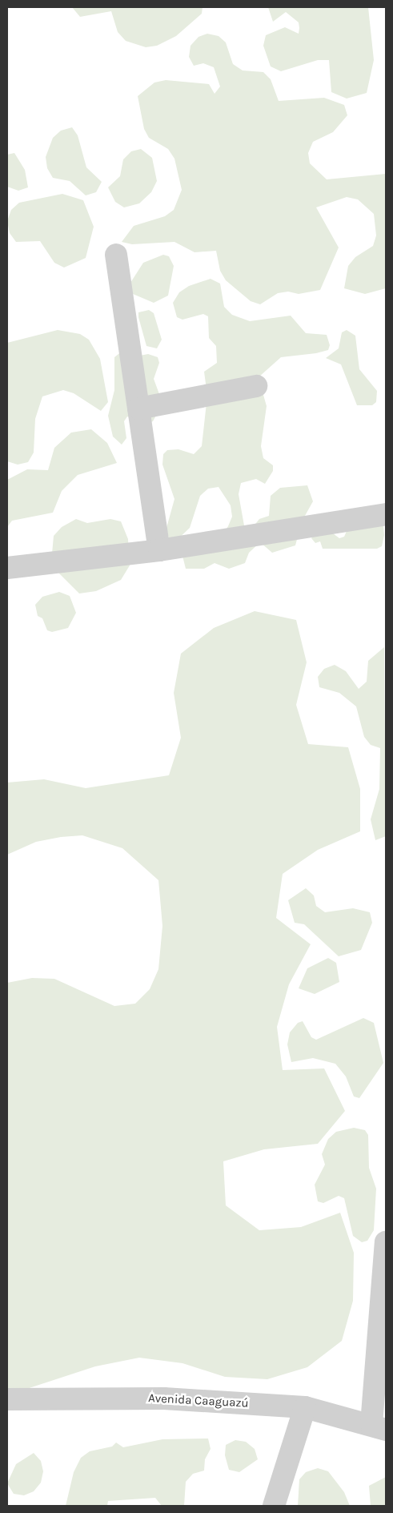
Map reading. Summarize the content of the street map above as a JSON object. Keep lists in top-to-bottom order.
{
  "streets": {
    "street": ["Avenida Caaguazú"]
  }
}
